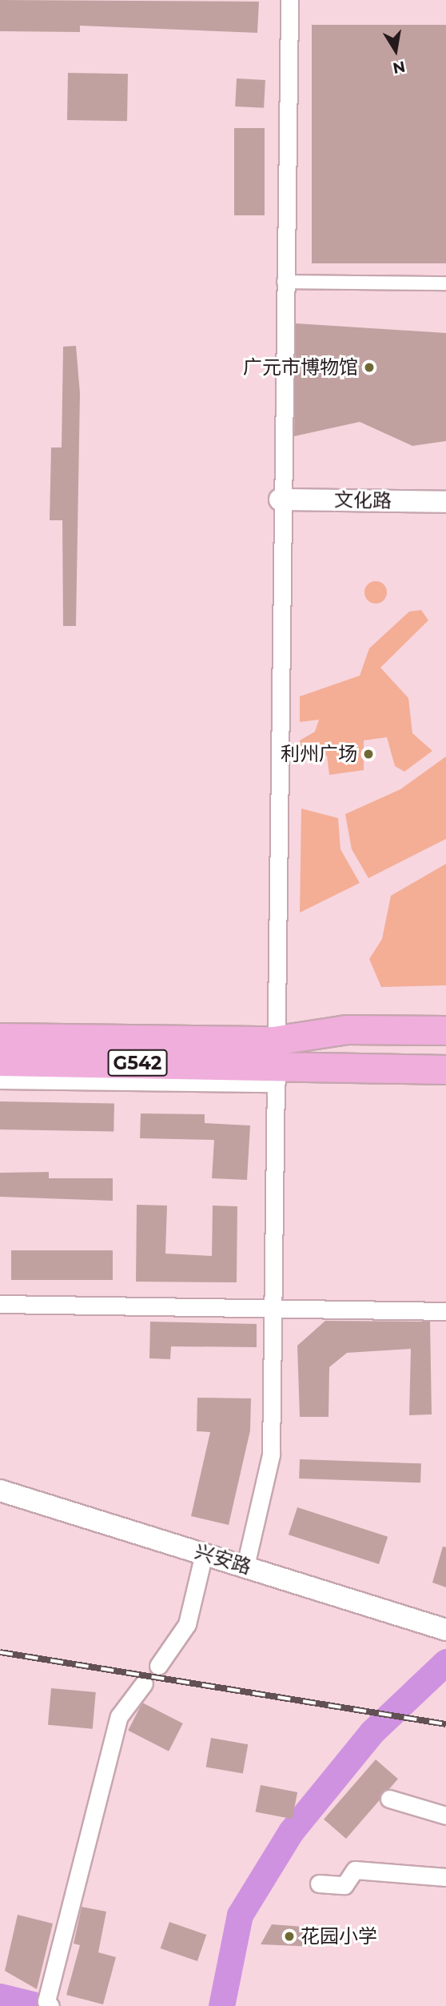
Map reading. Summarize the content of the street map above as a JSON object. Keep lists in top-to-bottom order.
{
  "streets": {
    "highway": ["G542"],
    "street": ["文化路", "兴安路"]
  },
  "places": ["广元市博物馆", "利州广场", "花园小学"],
  "north": "bottom"
}
